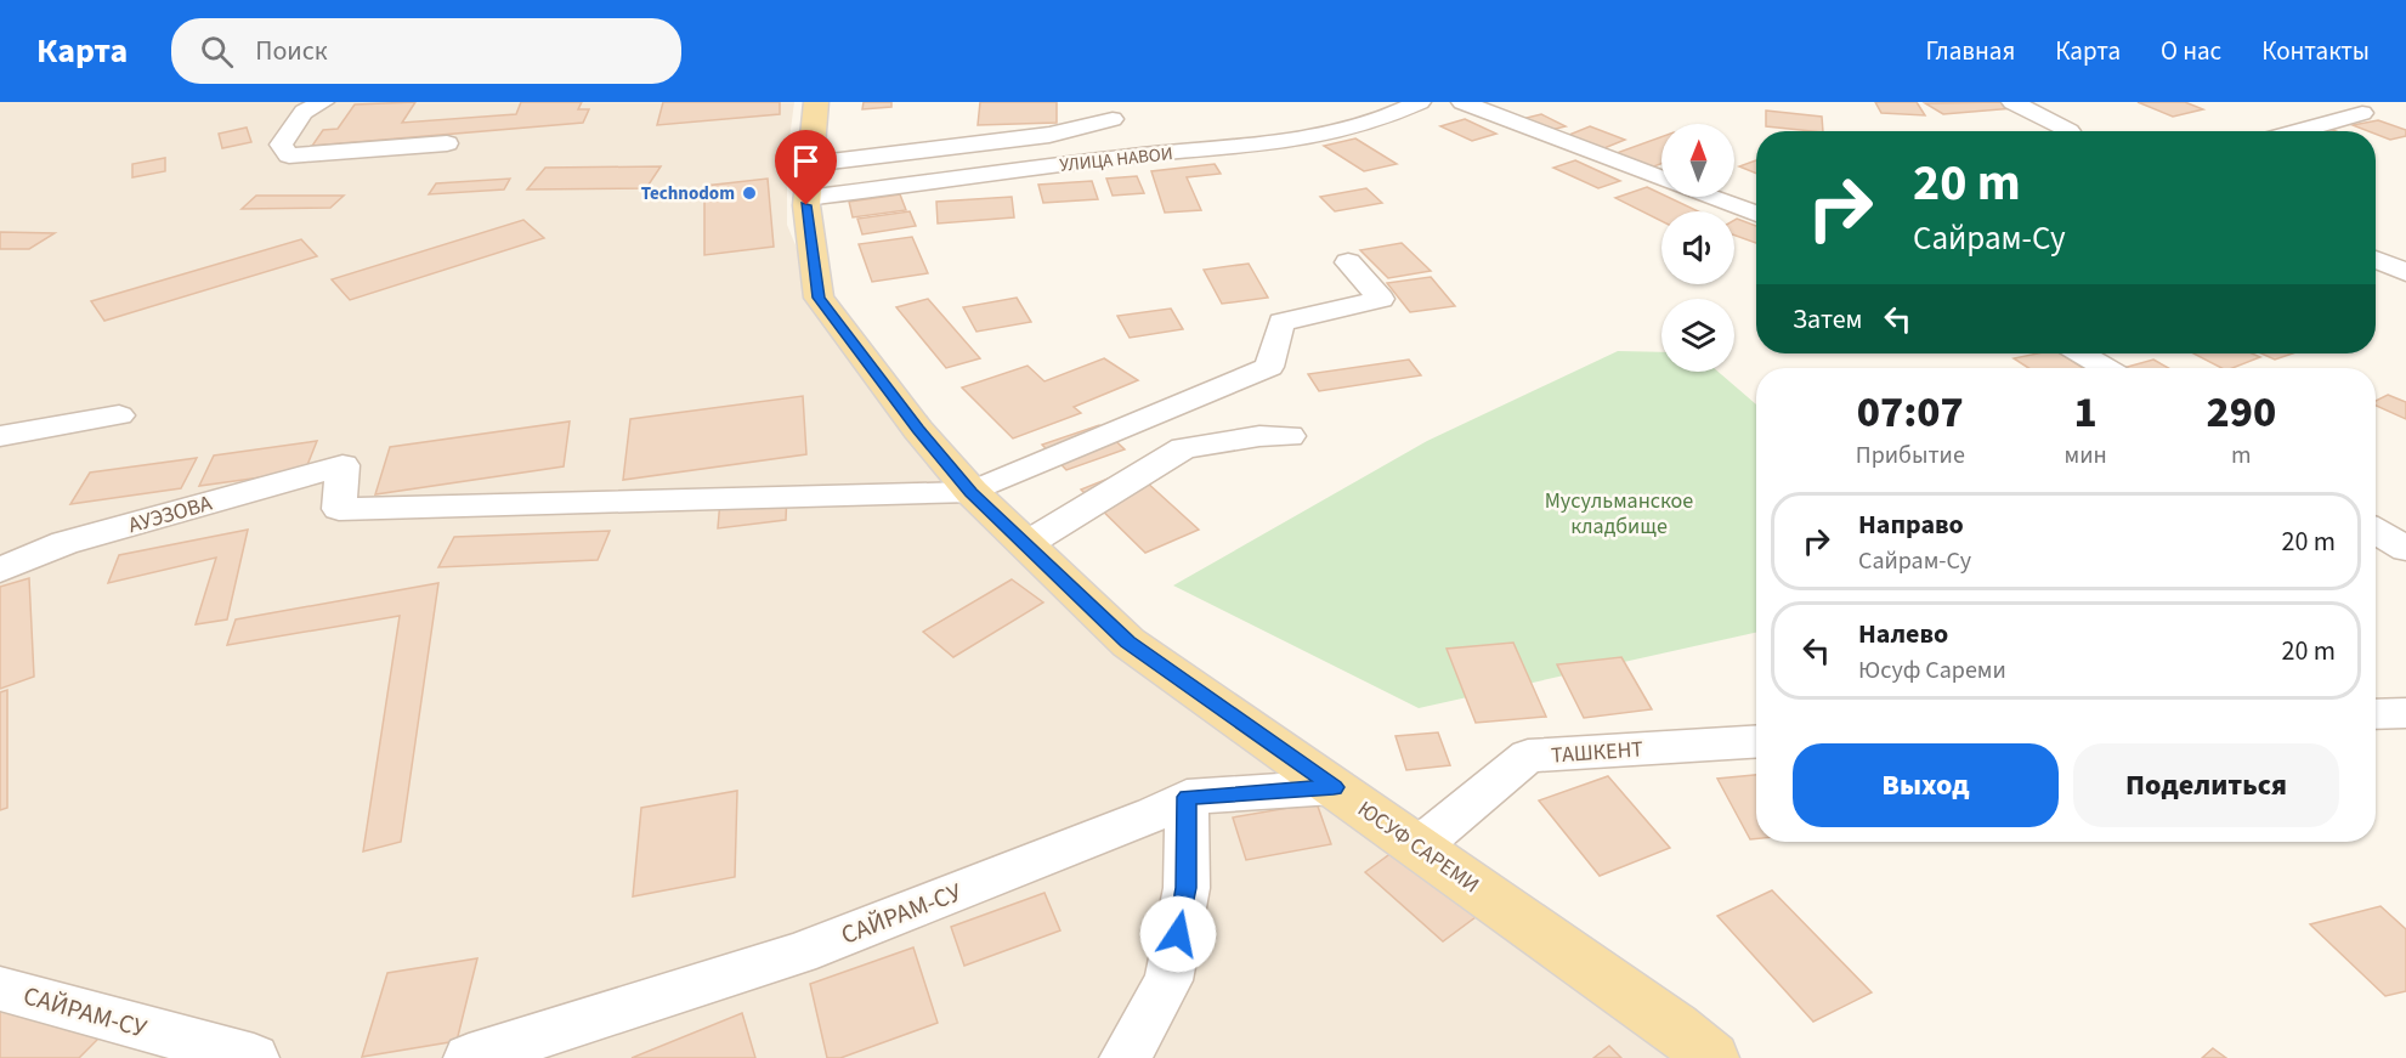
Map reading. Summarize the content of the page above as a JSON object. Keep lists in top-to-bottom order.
{
  "streets": {
    "main road": ["ЮСУФ САРЕМИ"],
    "street": [
      "УЛИЦА НАВОИ",
      "АУЭЗОВА",
      "ТАШКЕНТ",
      "САЙРАМ-СУ"
    ]
  },
  "crossings": [
    ["УЛИЦА НАВОИ", "ЮСУФ САРЕМИ"],
    ["АУЭЗОВА", "ЮСУФ САРЕМИ"],
    ["ТАШКЕНТ", "ЮСУФ САРЕМИ"],
    ["ЮСУФ САРЕМИ", "САЙРАМ-СУ"]
  ],
  "parks": ["Мусульманское кладбище"],
  "places": ["Technodom"],
  "north": "top",
  "page": {
    "header": "Карта",
    "search": "Поиск",
    "nav": [
      "Главная",
      "Карта",
      "О нас",
      "Контакты"
    ],
    "turn": ["20 m", "Сайрам-Су"],
    "then": "Затем",
    "eta": [
      "07:07",
      "Прибытие",
      "1",
      "мин",
      "290",
      "m"
    ],
    "list": [
      {
        "name": "Направо",
        "note": "Сайрам-Су",
        "value": "20 m"
      },
      {
        "name": "Налево",
        "note": "Юсуф Сареми",
        "value": "20 m"
      }
    ],
    "buttons": ["Выход", "Поделиться"]
  }
}
